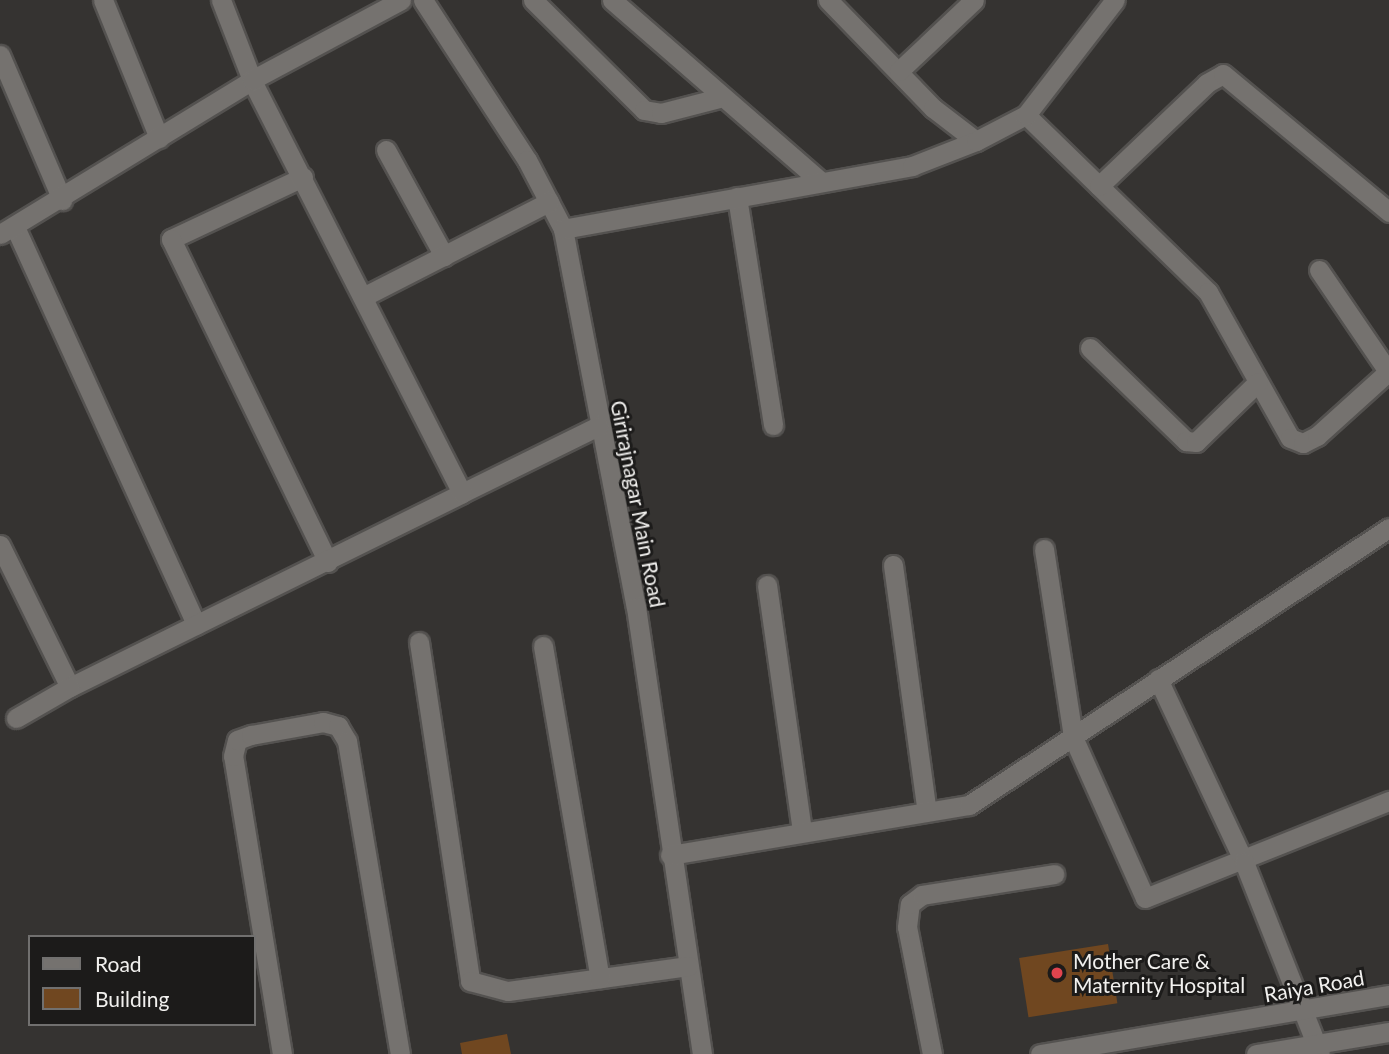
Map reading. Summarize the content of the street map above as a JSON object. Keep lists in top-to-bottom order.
{
  "streets": {
    "street": ["Girirajnagar Main Road", "Raiya Road"]
  },
  "places": ["Mother Care & Maternity Hospital"],
  "legend": ["Road", "Building"]
}
